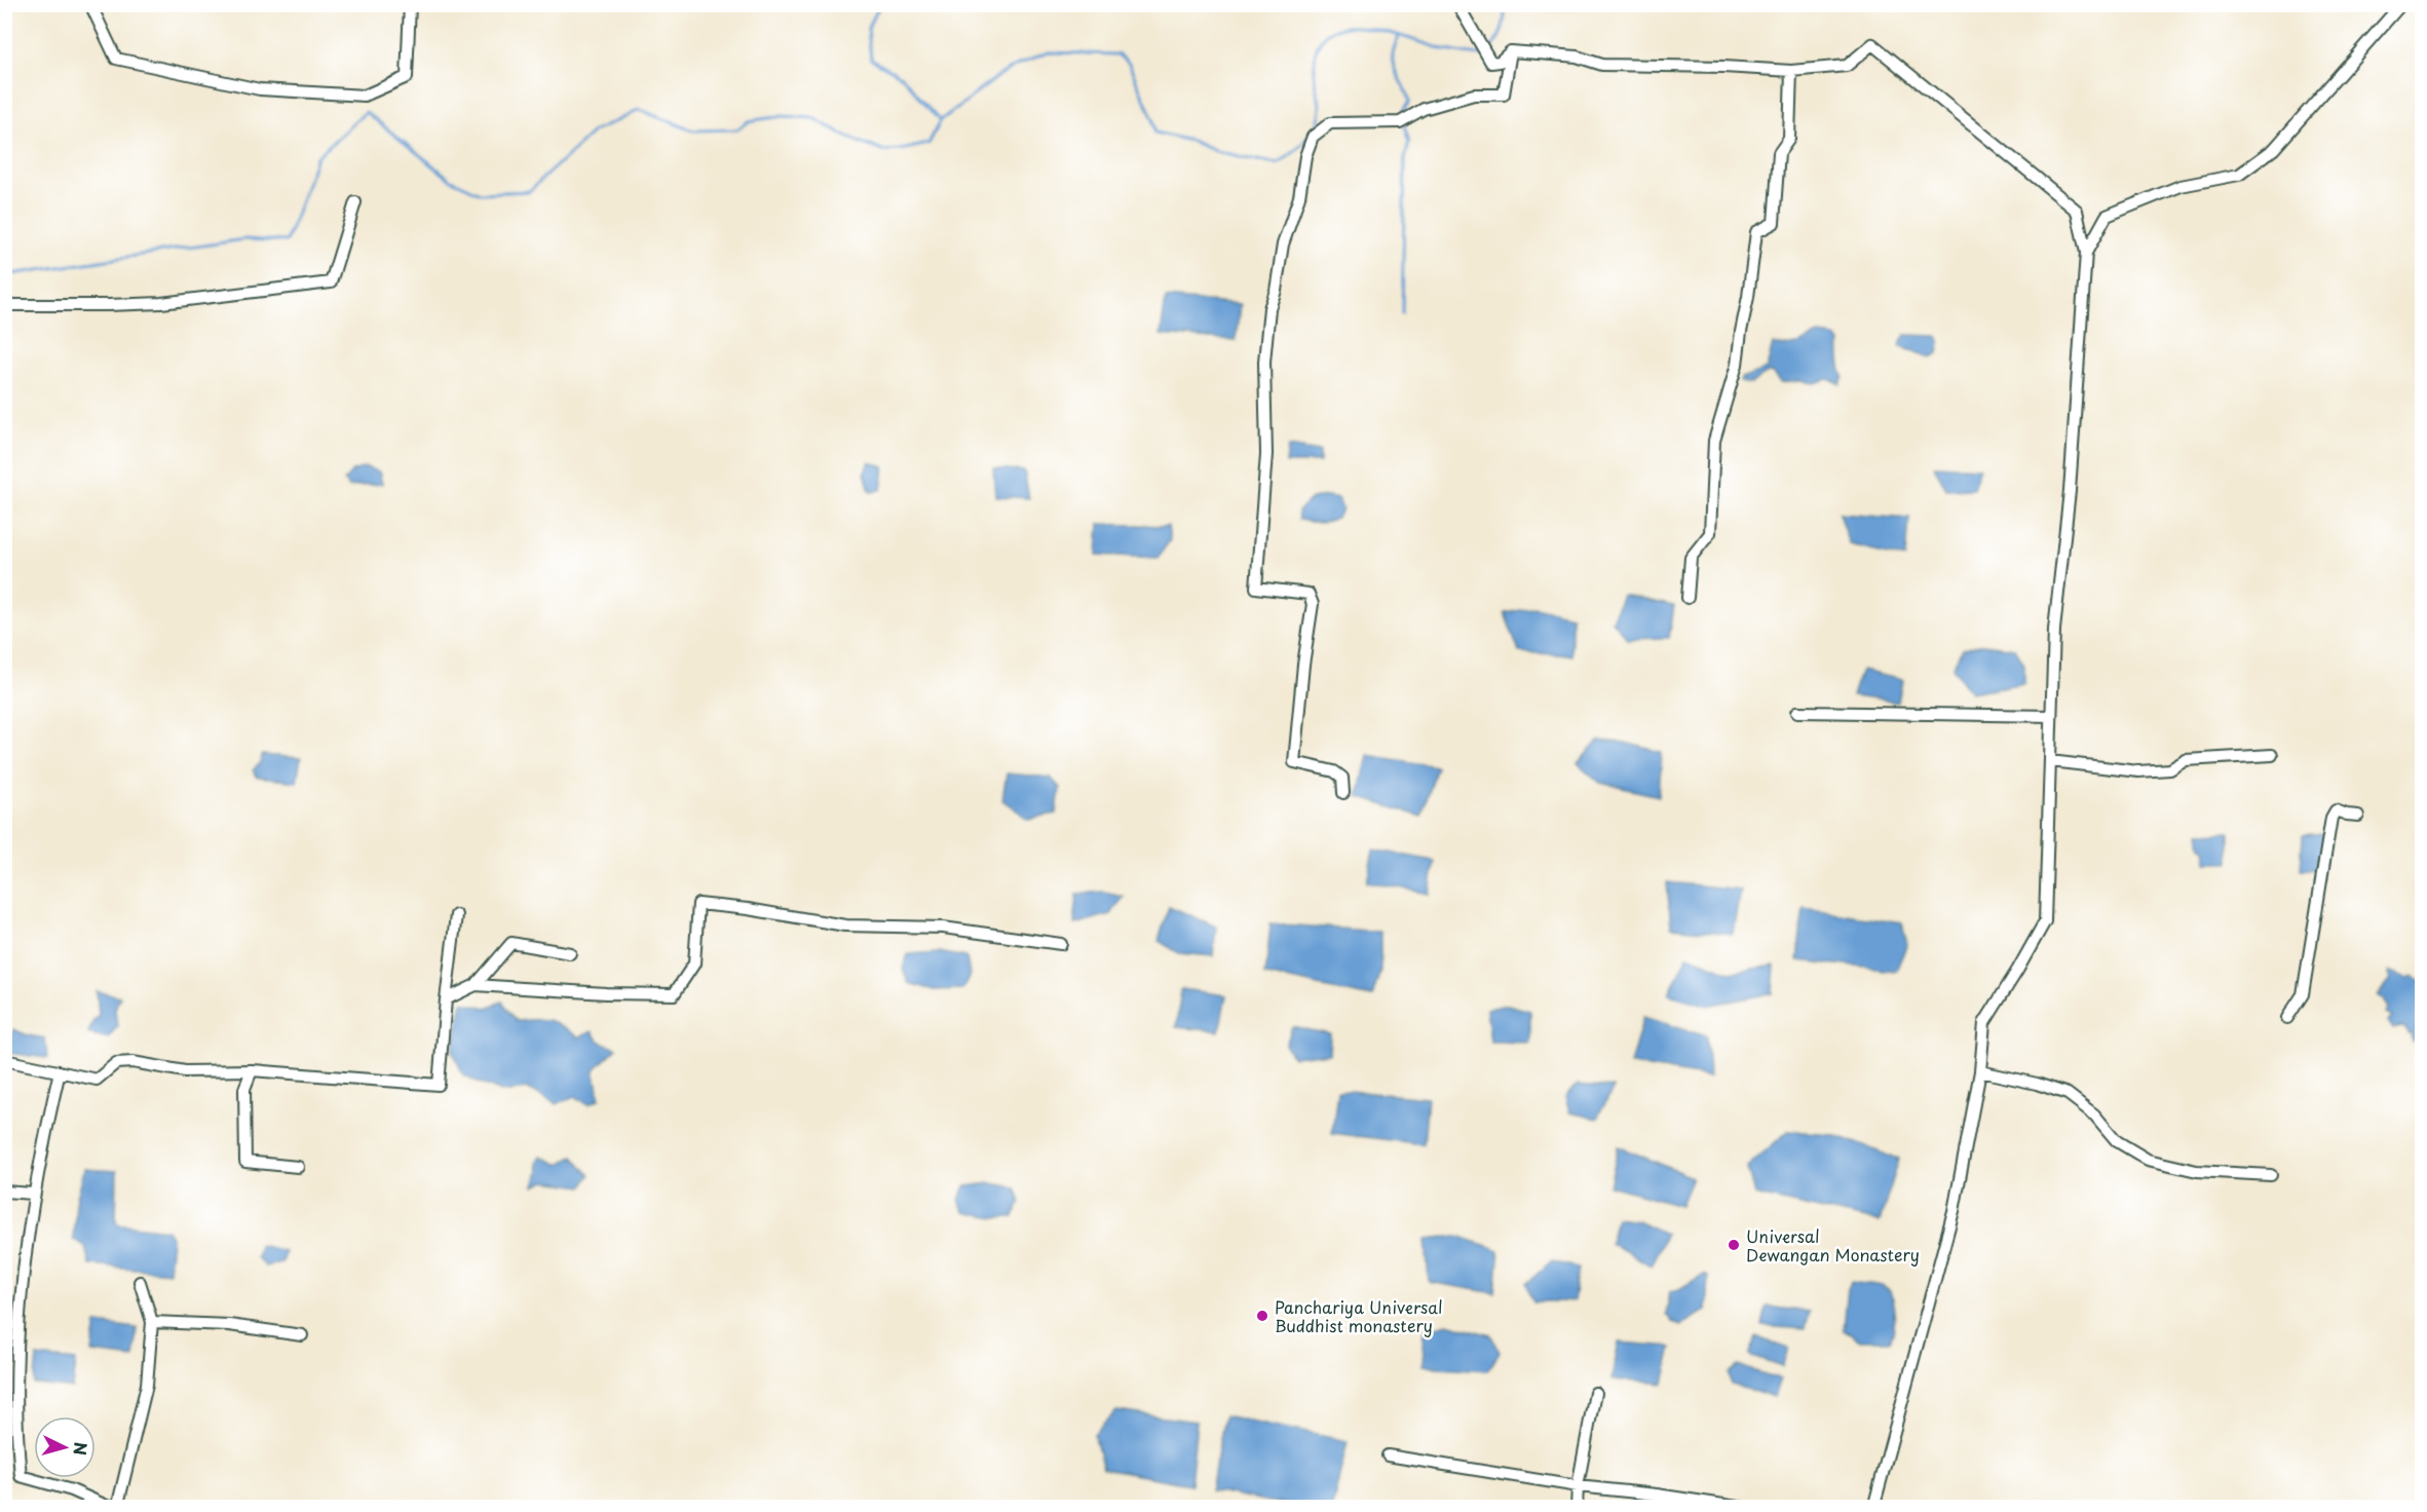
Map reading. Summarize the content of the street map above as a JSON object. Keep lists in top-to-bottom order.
{
  "places": ["Universal Dewangan Monastery", "Panchariya Universal Buddhist monastery"],
  "north": "right"
}
